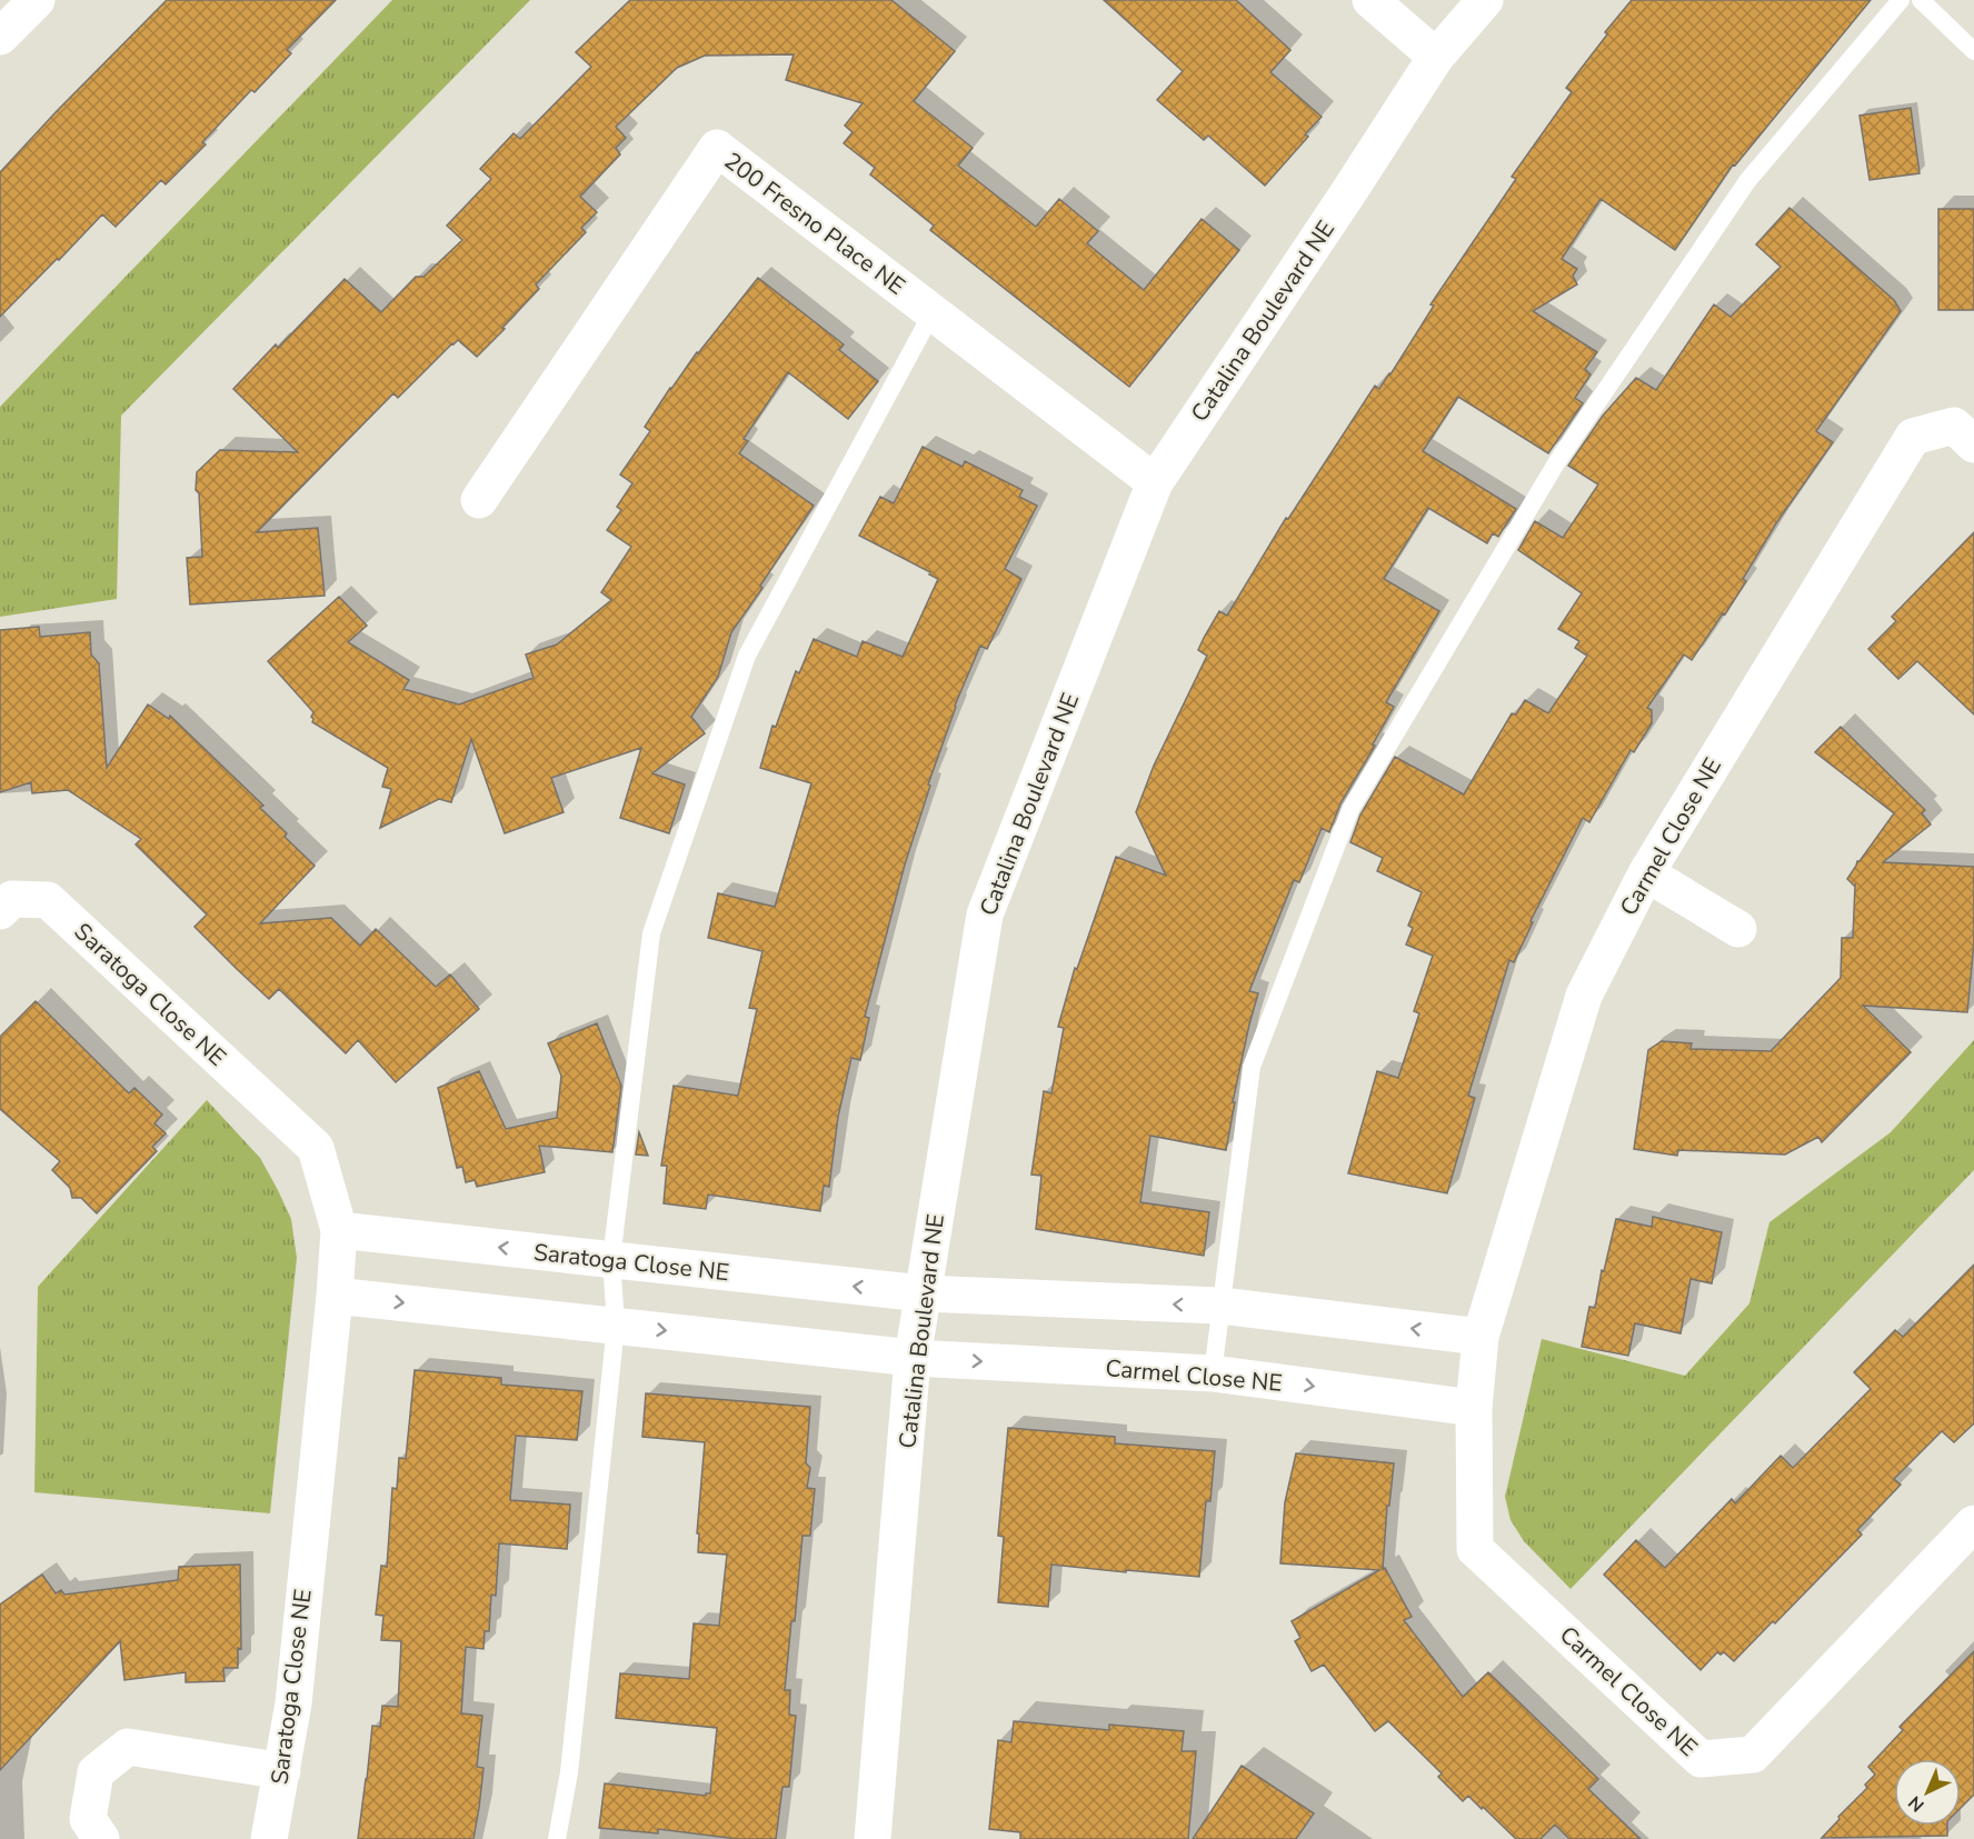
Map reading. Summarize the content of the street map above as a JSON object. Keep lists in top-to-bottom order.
{
  "streets": {
    "street": [
      "200 Fresno Place NE",
      "Catalina Boulevard NE",
      "Carmel Close NE",
      "Saratoga Close NE"
    ]
  },
  "crossings": [
    ["200 Fresno Place NE", "Catalina Boulevard NE"],
    ["Catalina Boulevard NE", "Carmel Close NE"],
    ["Catalina Boulevard NE", "Saratoga Close NE"]
  ],
  "north": "bottom left"
}
